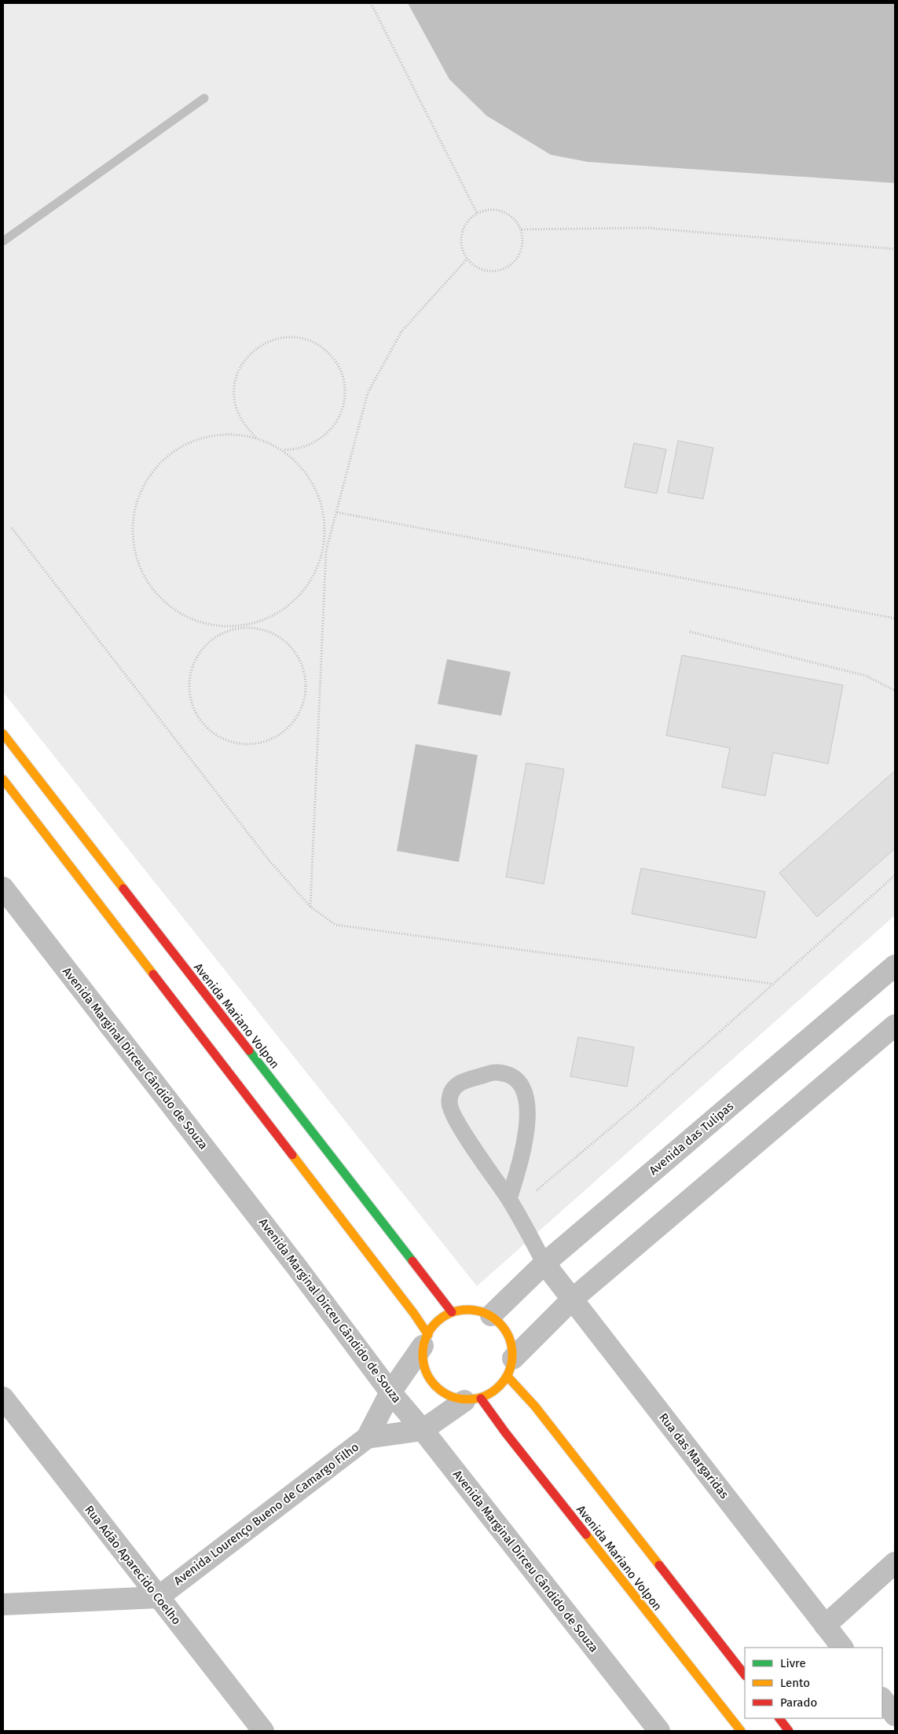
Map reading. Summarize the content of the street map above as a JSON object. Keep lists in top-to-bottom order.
{
  "streets": {
    "main road": ["Avenida Mariano Volpon"],
    "street": [
      "Avenida Marginal Dirceu Cândido de Souza",
      "Avenida das Tulipas",
      "Rua das Margaridas",
      "Avenida Lourenço Bueno de Camargo Filho",
      "Rua Adão Aparecido Coelho"
    ]
  },
  "crossings": [
    ["Avenida Mariano Volpon", "Avenida das Tulipas"],
    ["Avenida das Tulipas", "Rua das Margaridas"],
    ["Avenida Lourenço Bueno de Camargo Filho", "Rua Adão Aparecido Coelho"]
  ],
  "legend": ["Livre", "Lento", "Parado"]
}
